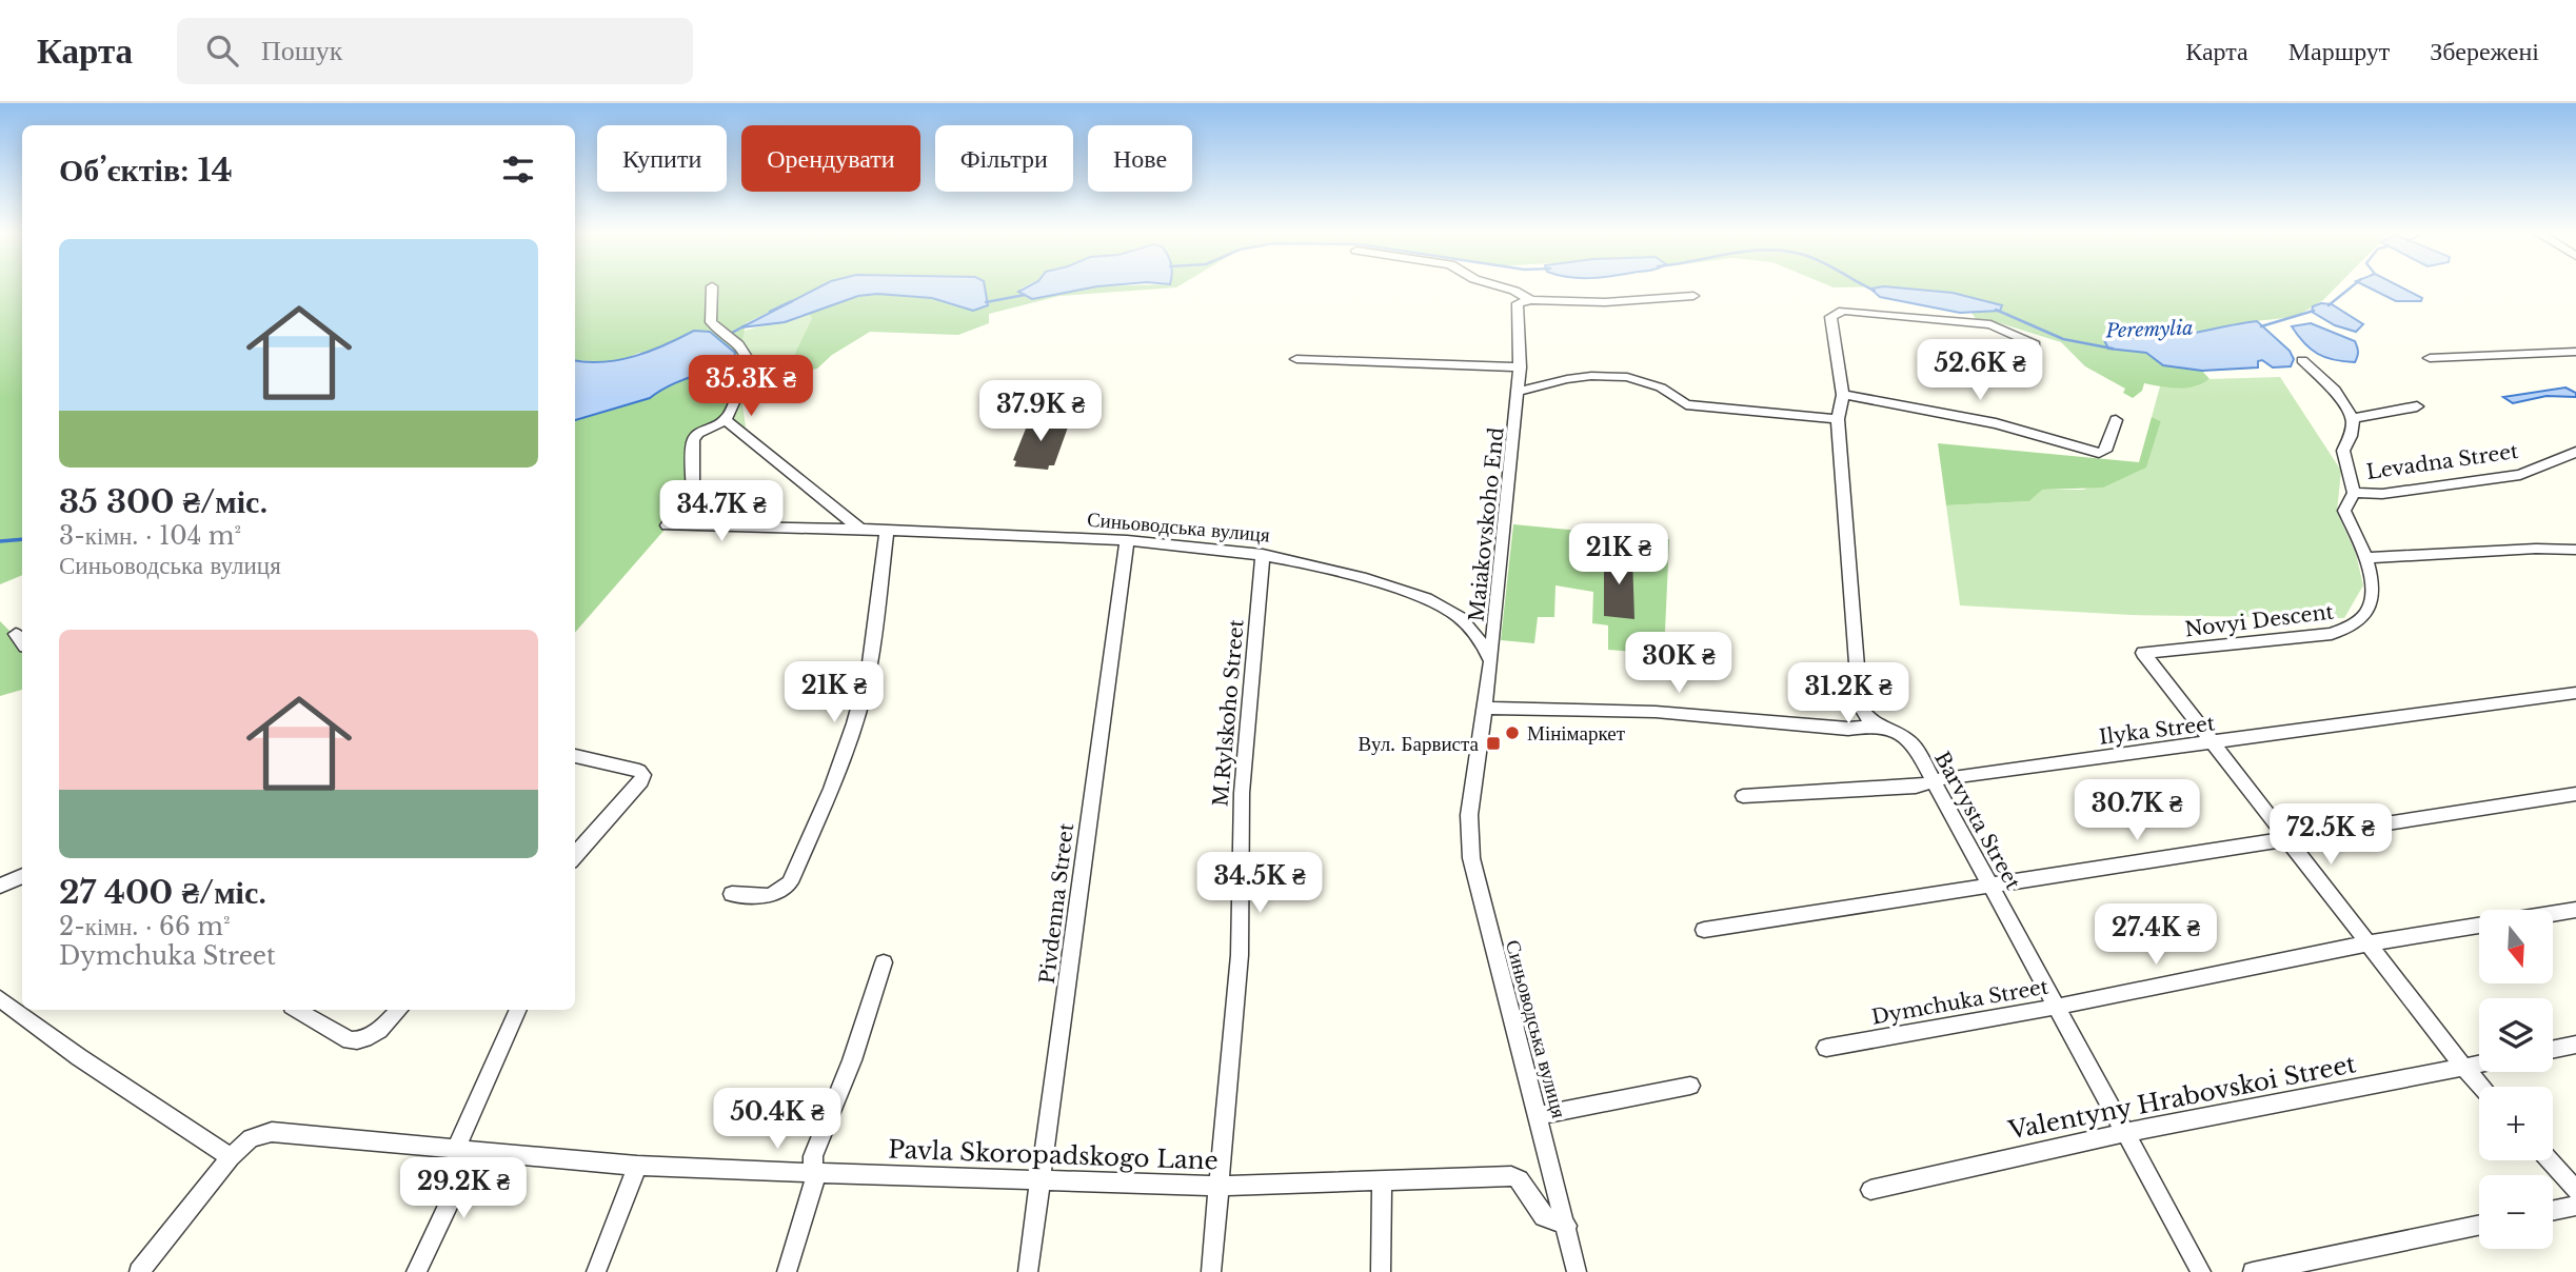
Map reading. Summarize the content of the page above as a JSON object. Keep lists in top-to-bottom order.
{
  "streets": {
    "street": [
      "Levadna Street",
      "Maiakovskoho End",
      "Синьоводська вулиця",
      "Novyi Descent",
      "M.Rylskoho Street",
      "Ilyka Street",
      "Barvysta Street",
      "Pivdenna Street",
      "Dymchuka Street",
      "Valentyny Hrabovskoi Street",
      "Pavla Skoropadskogo Lane"
    ]
  },
  "crossings": [
    ["Levadna Street", "Novyi Descent"],
    ["Maiakovskoho End", "Синьоводська вулиця"],
    ["Синьоводська вулиця", "M.Rylskoho Street"],
    ["Синьоводська вулиця", "Pivdenna Street"],
    ["Синьоводська вулиця", "Pavla Skoropadskogo Lane"],
    ["Novyi Descent", "Ilyka Street"],
    ["M.Rylskoho Street", "Pavla Skoropadskogo Lane"],
    ["Ilyka Street", "Barvysta Street"],
    ["Barvysta Street", "Dymchuka Street"],
    ["Barvysta Street", "Valentyny Hrabovskoi Street"],
    ["Pivdenna Street", "Pavla Skoropadskogo Lane"]
  ],
  "water": ["Peremylia"],
  "places": {
    "other": ["Мінімаркет"],
    "transit": ["Вул. Барвиста"]
  },
  "north": "bottom",
  "page": {
    "header": "Карта",
    "search": "Пошук",
    "nav": ["Карта", "Маршрут", "Збережені"],
    "chip": [
      "Купити",
      "Орендувати",
      "Фільтри",
      "Нове"
    ],
    "heading": "Об’єктів: 14",
    "list": [
      {
        "name": "35 300 ₴/міс.",
        "note": "3-кімн. · 104 m² · Синьоводська вулиця"
      },
      {
        "name": "27 400 ₴/міс.",
        "note": "2-кімн. · 66 m² · Dymchuka Street"
      }
    ],
    "price": [
      "52.6K ₴",
      "35.3K ₴",
      "37.9K ₴",
      "34.7K ₴",
      "21K ₴",
      "30K ₴",
      "21K ₴",
      "31.2K ₴",
      "30.7K ₴",
      "72.5K ₴",
      "34.5K ₴",
      "27.4K ₴",
      "50.4K ₴",
      "29.2K ₴"
    ],
    "map_buttons": ["+", "−"]
  }
}
